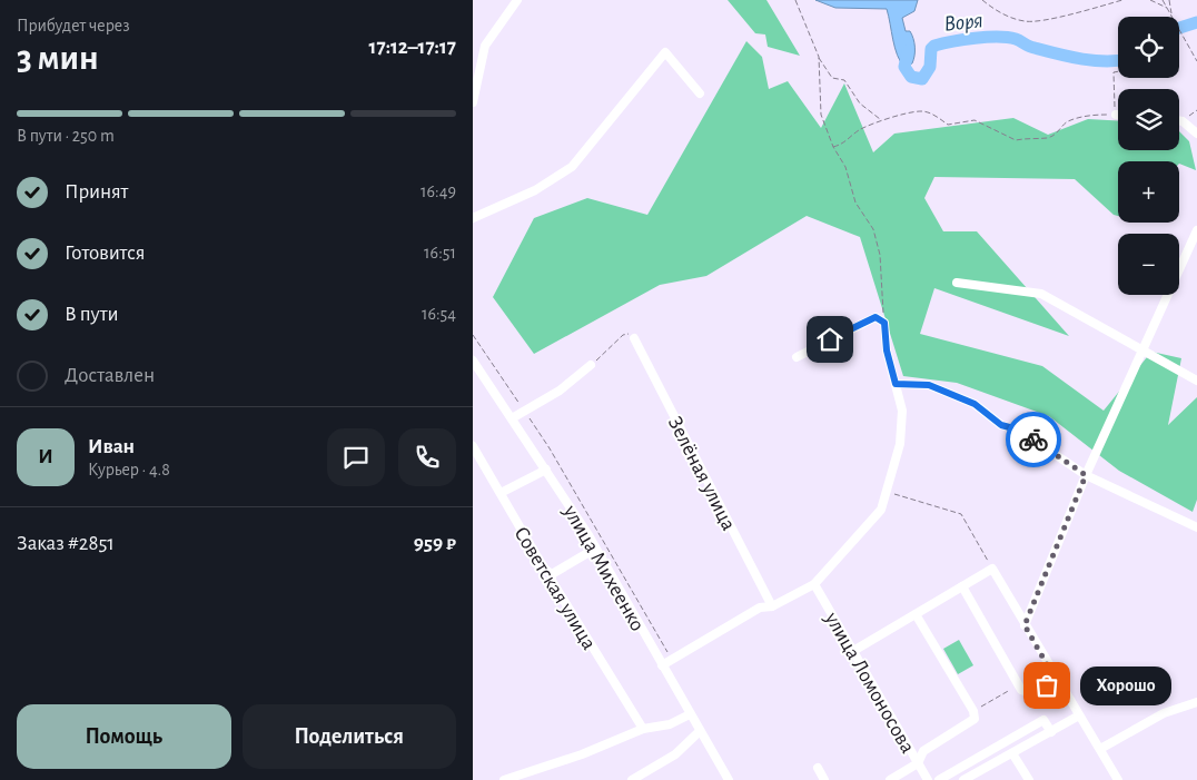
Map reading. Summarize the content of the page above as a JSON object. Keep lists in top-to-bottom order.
{
  "streets": {
    "street": [
      "Зелёная улица",
      "улица Михеенко",
      "Советская улица",
      "улица Ломоносова"
    ]
  },
  "water": ["Воря"],
  "places": ["Хорошо"],
  "page": {
    "heading": ["3 мин", "Прибудет через", "17:12–17:17"],
    "panel": [
      "Иван",
      "Курьер · 4.8",
      "Заказ #2851",
      "959 ₽"
    ],
    "map_buttons": ["+", "−"],
    "bar": "В пути · 250 m",
    "list": [
      ["Принят", "16:49"],
      ["Готовится", "16:51"],
      ["В пути", "16:54"],
      "Доставлен"
    ],
    "round": "И",
    "bubble": "Хорошо",
    "buttons": ["Помощь", "Поделиться"]
  }
}
